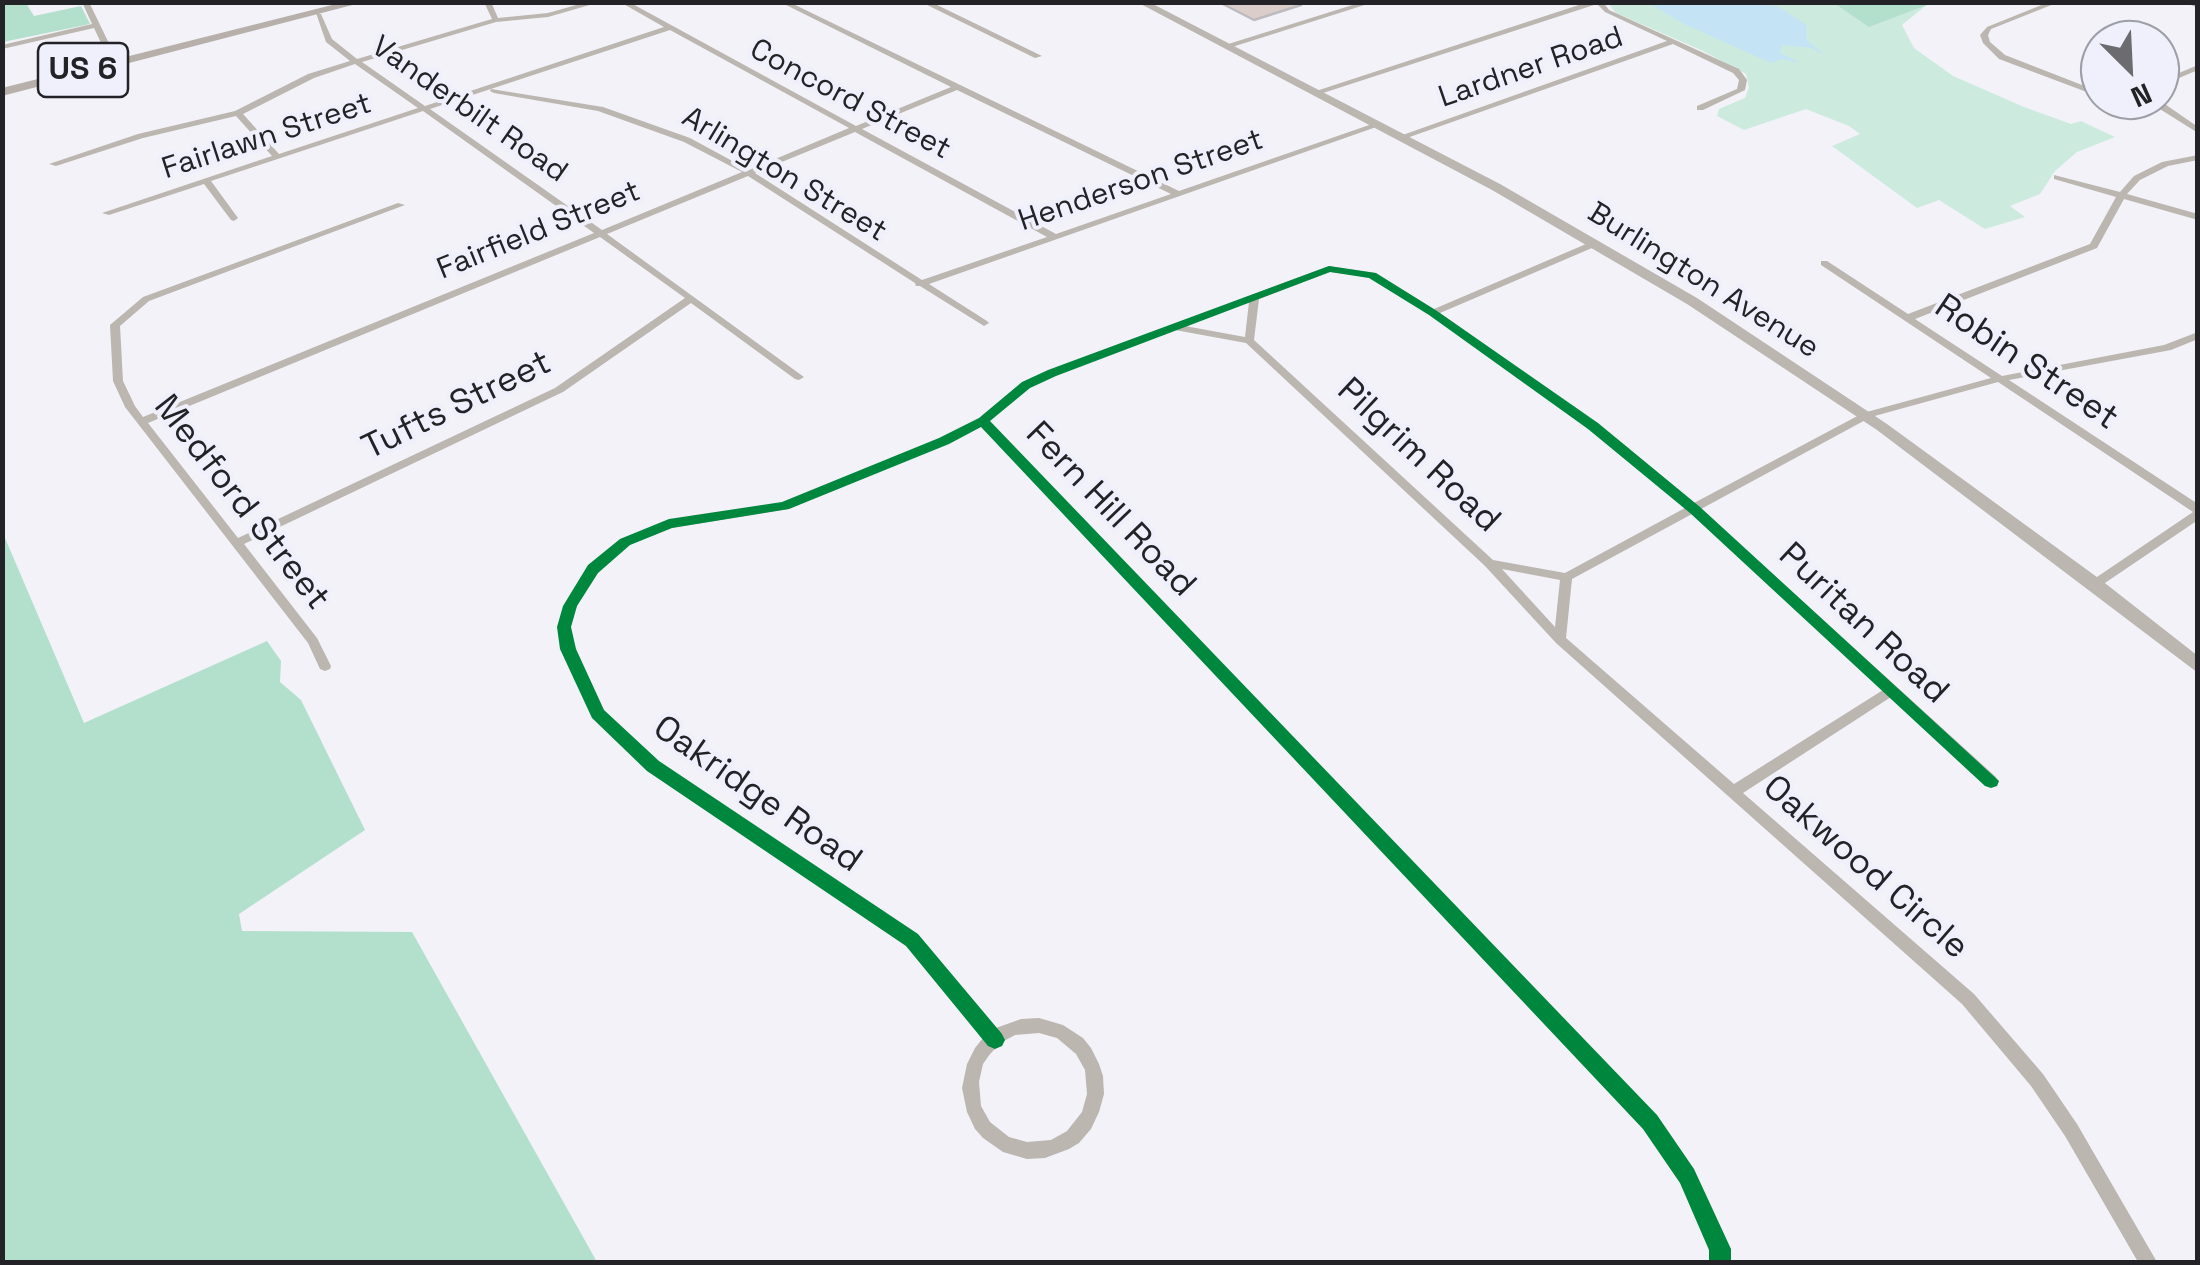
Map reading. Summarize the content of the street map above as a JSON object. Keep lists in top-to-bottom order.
{
  "streets": {
    "highway": ["US 6"],
    "main road": ["Burlington Avenue"],
    "street": [
      "Lardner Road",
      "Concord Street",
      "Vanderbilt Road",
      "Fairlawn Street",
      "Arlington Street",
      "Henderson Street",
      "Fairfield Street",
      "Robin Street",
      "Tufts Street",
      "Pilgrim Road",
      "Medford Street",
      "Fern Hill Road",
      "Puritan Road",
      "Oakridge Road",
      "Oakwood Circle"
    ]
  },
  "crossings": [
    ["Lardner Road", "Burlington Avenue"],
    ["US 6", "Vanderbilt Road"],
    ["Concord Street", "Fairlawn Street"],
    ["Concord Street", "Henderson Street"],
    ["Concord Street", "Fairfield Street"],
    ["Vanderbilt Road", "Fairlawn Street"],
    ["Vanderbilt Road", "Fairfield Street"],
    ["Vanderbilt Road", "Tufts Street"],
    ["Fairlawn Street", "Arlington Street"],
    ["Arlington Street", "Henderson Street"],
    ["Arlington Street", "Fairfield Street"],
    ["Henderson Street", "Burlington Avenue"],
    ["Fairfield Street", "Medford Street"],
    ["Tufts Street", "Medford Street"],
    ["Pilgrim Road", "Oakwood Circle"],
    ["Fern Hill Road", "Puritan Road"],
    ["Fern Hill Road", "Oakridge Road"]
  ],
  "north": "bottom right"
}
